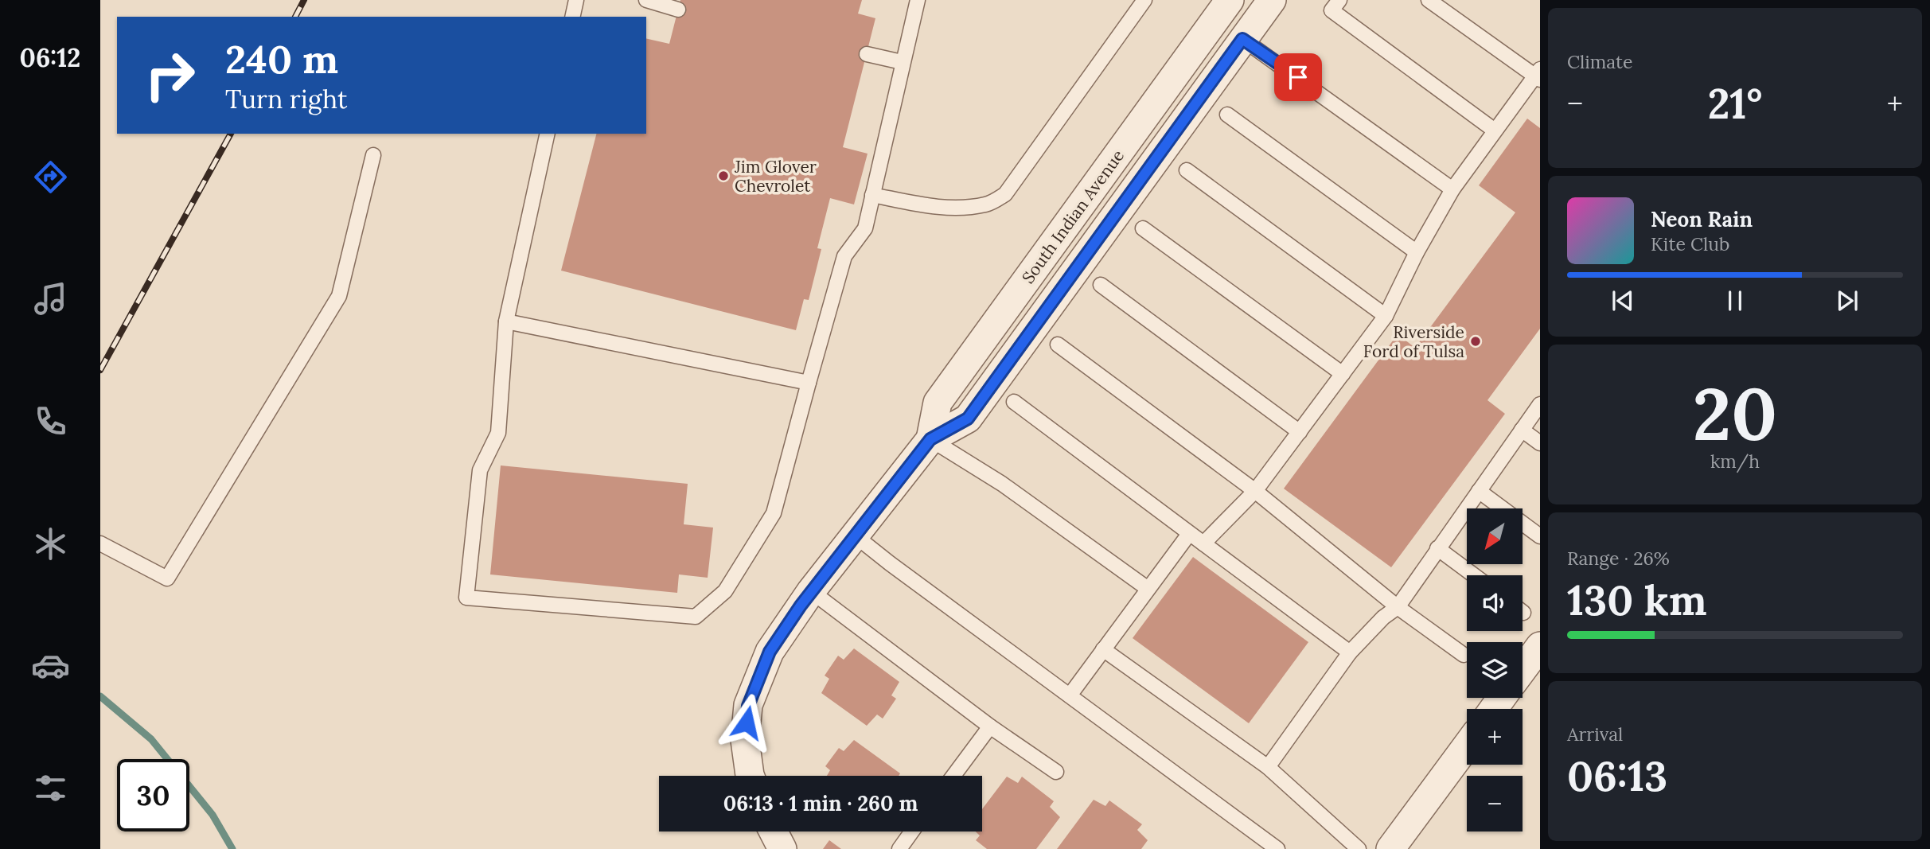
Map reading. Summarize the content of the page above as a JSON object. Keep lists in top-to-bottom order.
{
  "streets": {
    "street": ["South Indian Avenue"]
  },
  "places": ["Jim Glover Chevrolet", "Riverside Ford of Tulsa"],
  "north": "bottom left",
  "page": {
    "tabs": "06:12",
    "tile": [
      "Climate",
      ["20", "km/h"],
      ["Range · 26%", "130 km"],
      ["Arrival", "06:13"]
    ],
    "turn": ["240 m", "Turn right"],
    "heat": ["−", "21°", "+"],
    "song": ["Neon Rain", "Kite Club"],
    "map_buttons": ["+", "−"],
    "limit": "30",
    "trip": "06:13 · 1 min · 260 m"
  }
}
